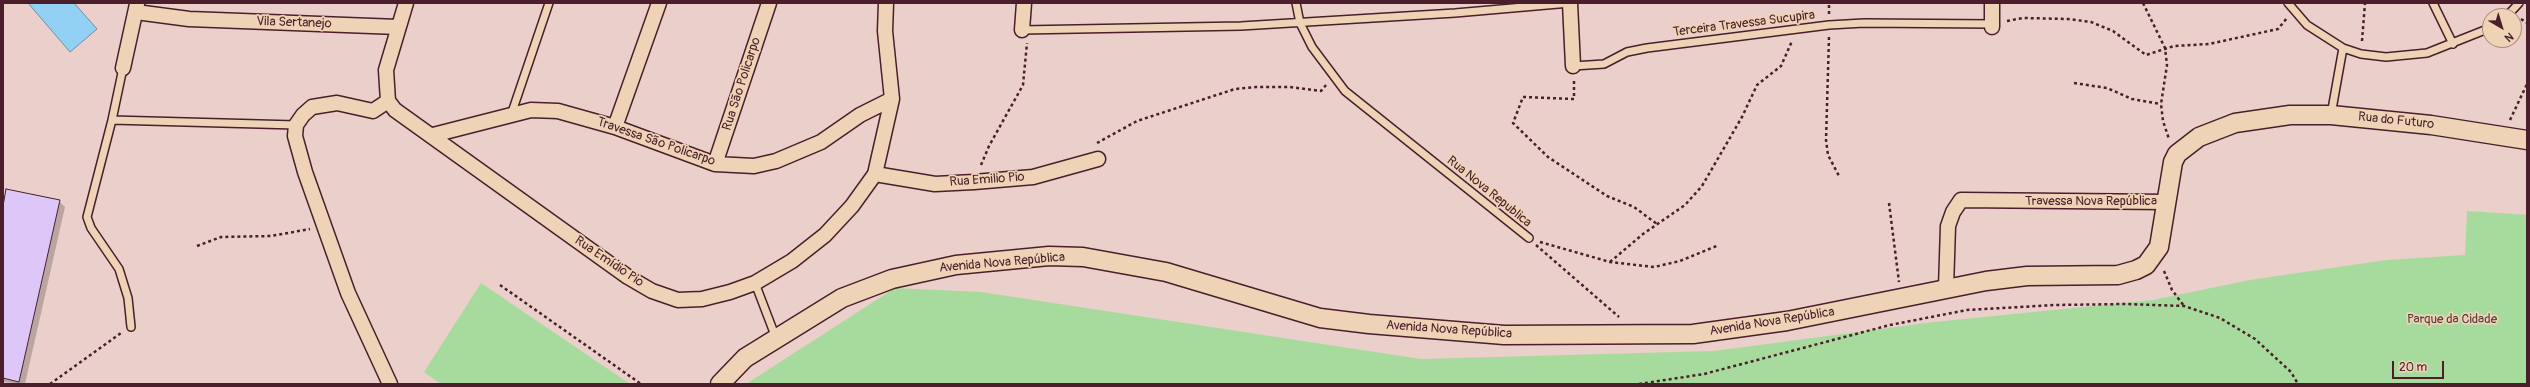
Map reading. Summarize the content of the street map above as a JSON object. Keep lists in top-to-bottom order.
{
  "streets": {
    "street": [
      "Vila Sertanejo",
      "Rua São Policarpo",
      "Rua do Futuro",
      "Travessa São Policarpo",
      "Rua Emilio Pio",
      "Travessa Nova República",
      "Rua Emídio Pio",
      "Avenida Nova República"
    ],
    "lane": ["Terceira Travessa Sucupira", "Rua Nova Republica"]
  },
  "crossings": [
    ["Rua São Policarpo", "Travessa São Policarpo"],
    ["Rua do Futuro", "Travessa Nova República"],
    ["Travessa São Policarpo", "Rua Emídio Pio"],
    ["Rua Emilio Pio", "Rua Emídio Pio"],
    ["Travessa Nova República", "Avenida Nova República"]
  ],
  "parks": ["Parque da Cidade"],
  "scale_bar": "20 m",
  "north": "bottom right"
}
